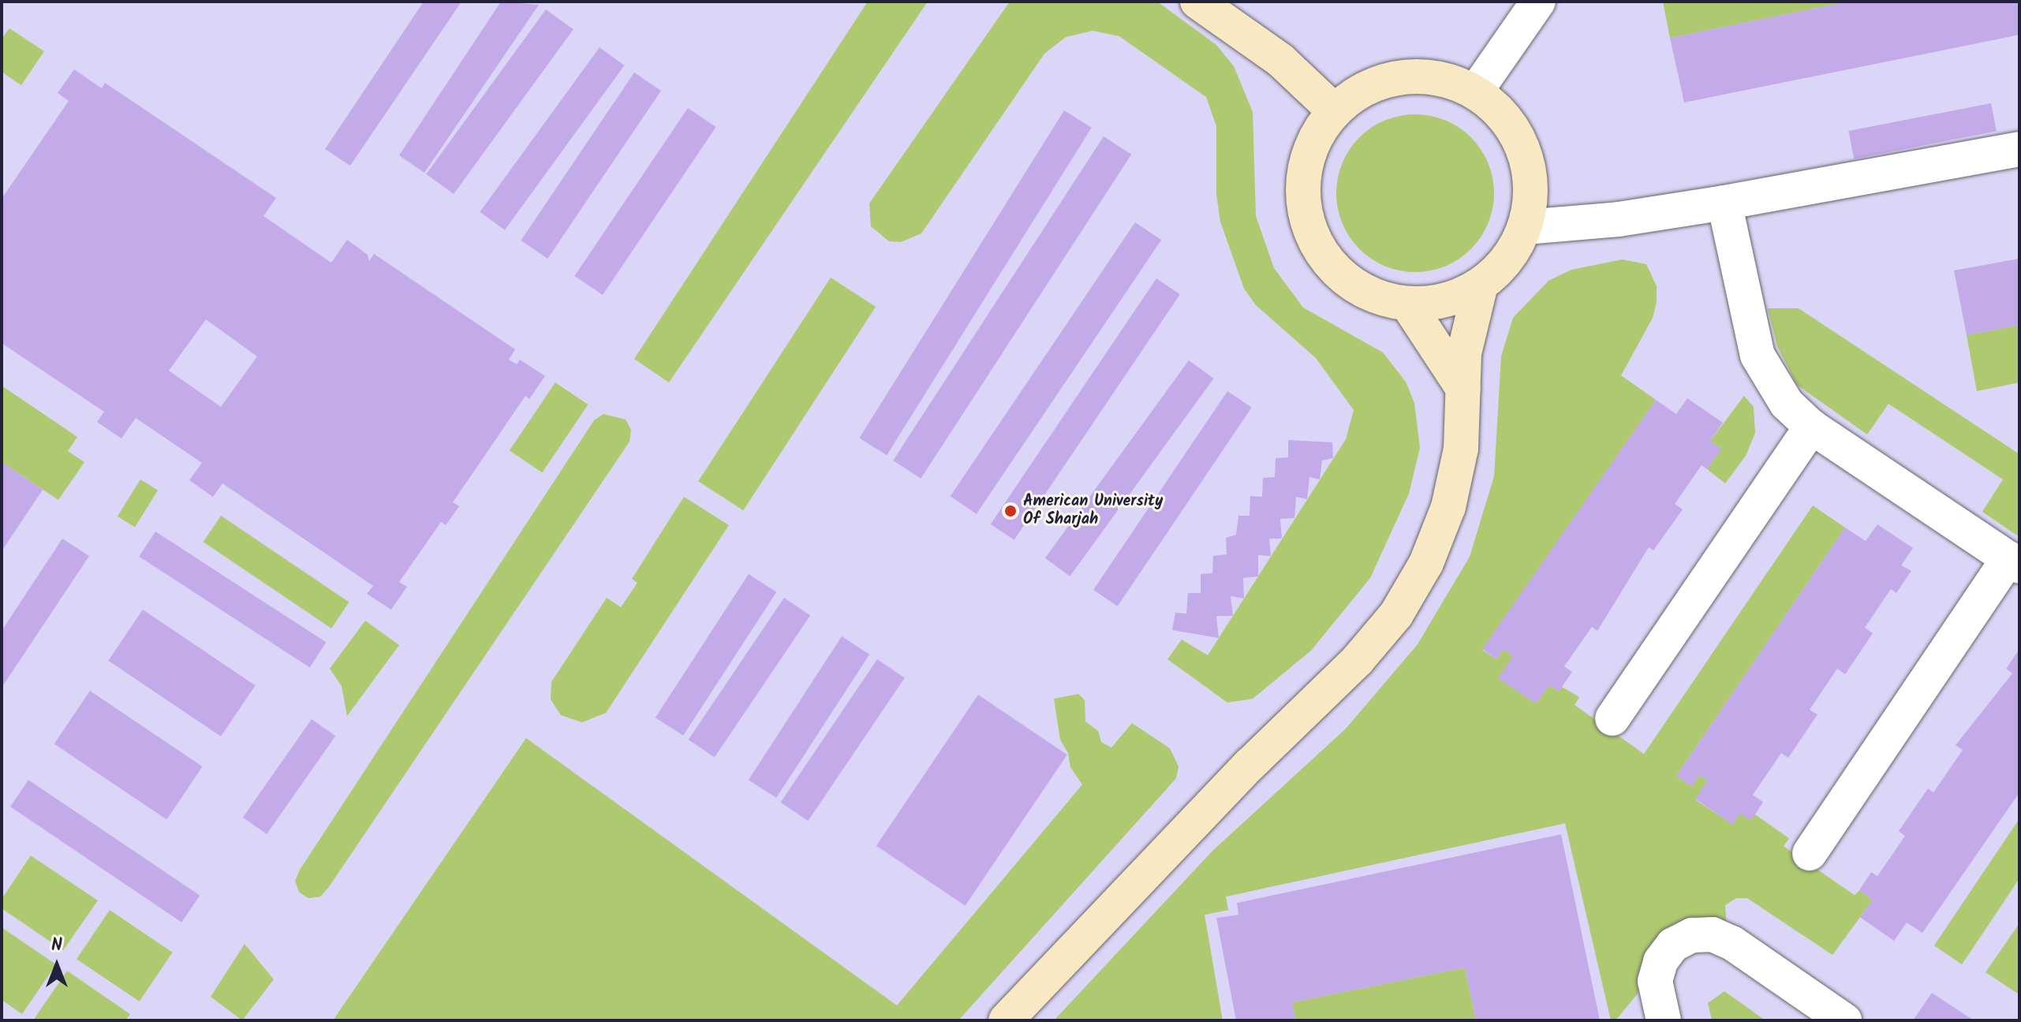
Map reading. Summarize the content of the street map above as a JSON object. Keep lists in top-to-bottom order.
{
  "places": ["American University Of Sharjah"],
  "north": "top"
}
